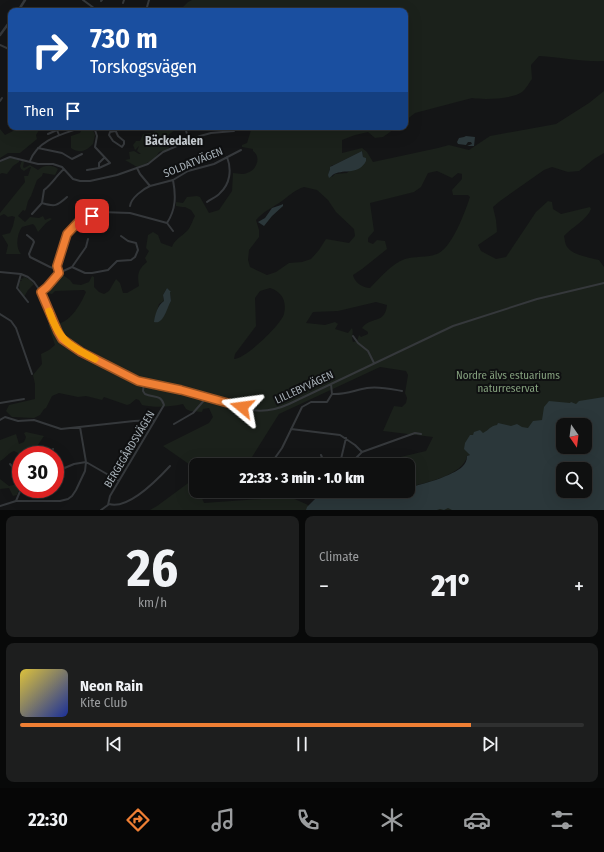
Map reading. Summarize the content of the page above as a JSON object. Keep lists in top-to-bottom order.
{
  "streets": {
    "street": ["SOLDATVÄGEN", "LILLEBYVÄGEN", "BERGEGÅRDSVÄGEN"]
  },
  "crossings": [
    ["LILLEBYVÄGEN", "BERGEGÅRDSVÄGEN"]
  ],
  "districts": ["Bäckedalen"],
  "parks": ["Nordre älvs estuariums naturreservat"],
  "north": "bottom",
  "page": {
    "turn": ["730 m", "Torskogsvägen"],
    "then": "Then",
    "limit": "30",
    "trip": "22:33 · 3 min · 1.0 km",
    "tile": [
      ["26", "km/h"],
      "Climate"
    ],
    "heat": ["−", "21°", "+"],
    "song": ["Neon Rain", "Kite Club"],
    "tabs": "22:30"
  }
}
